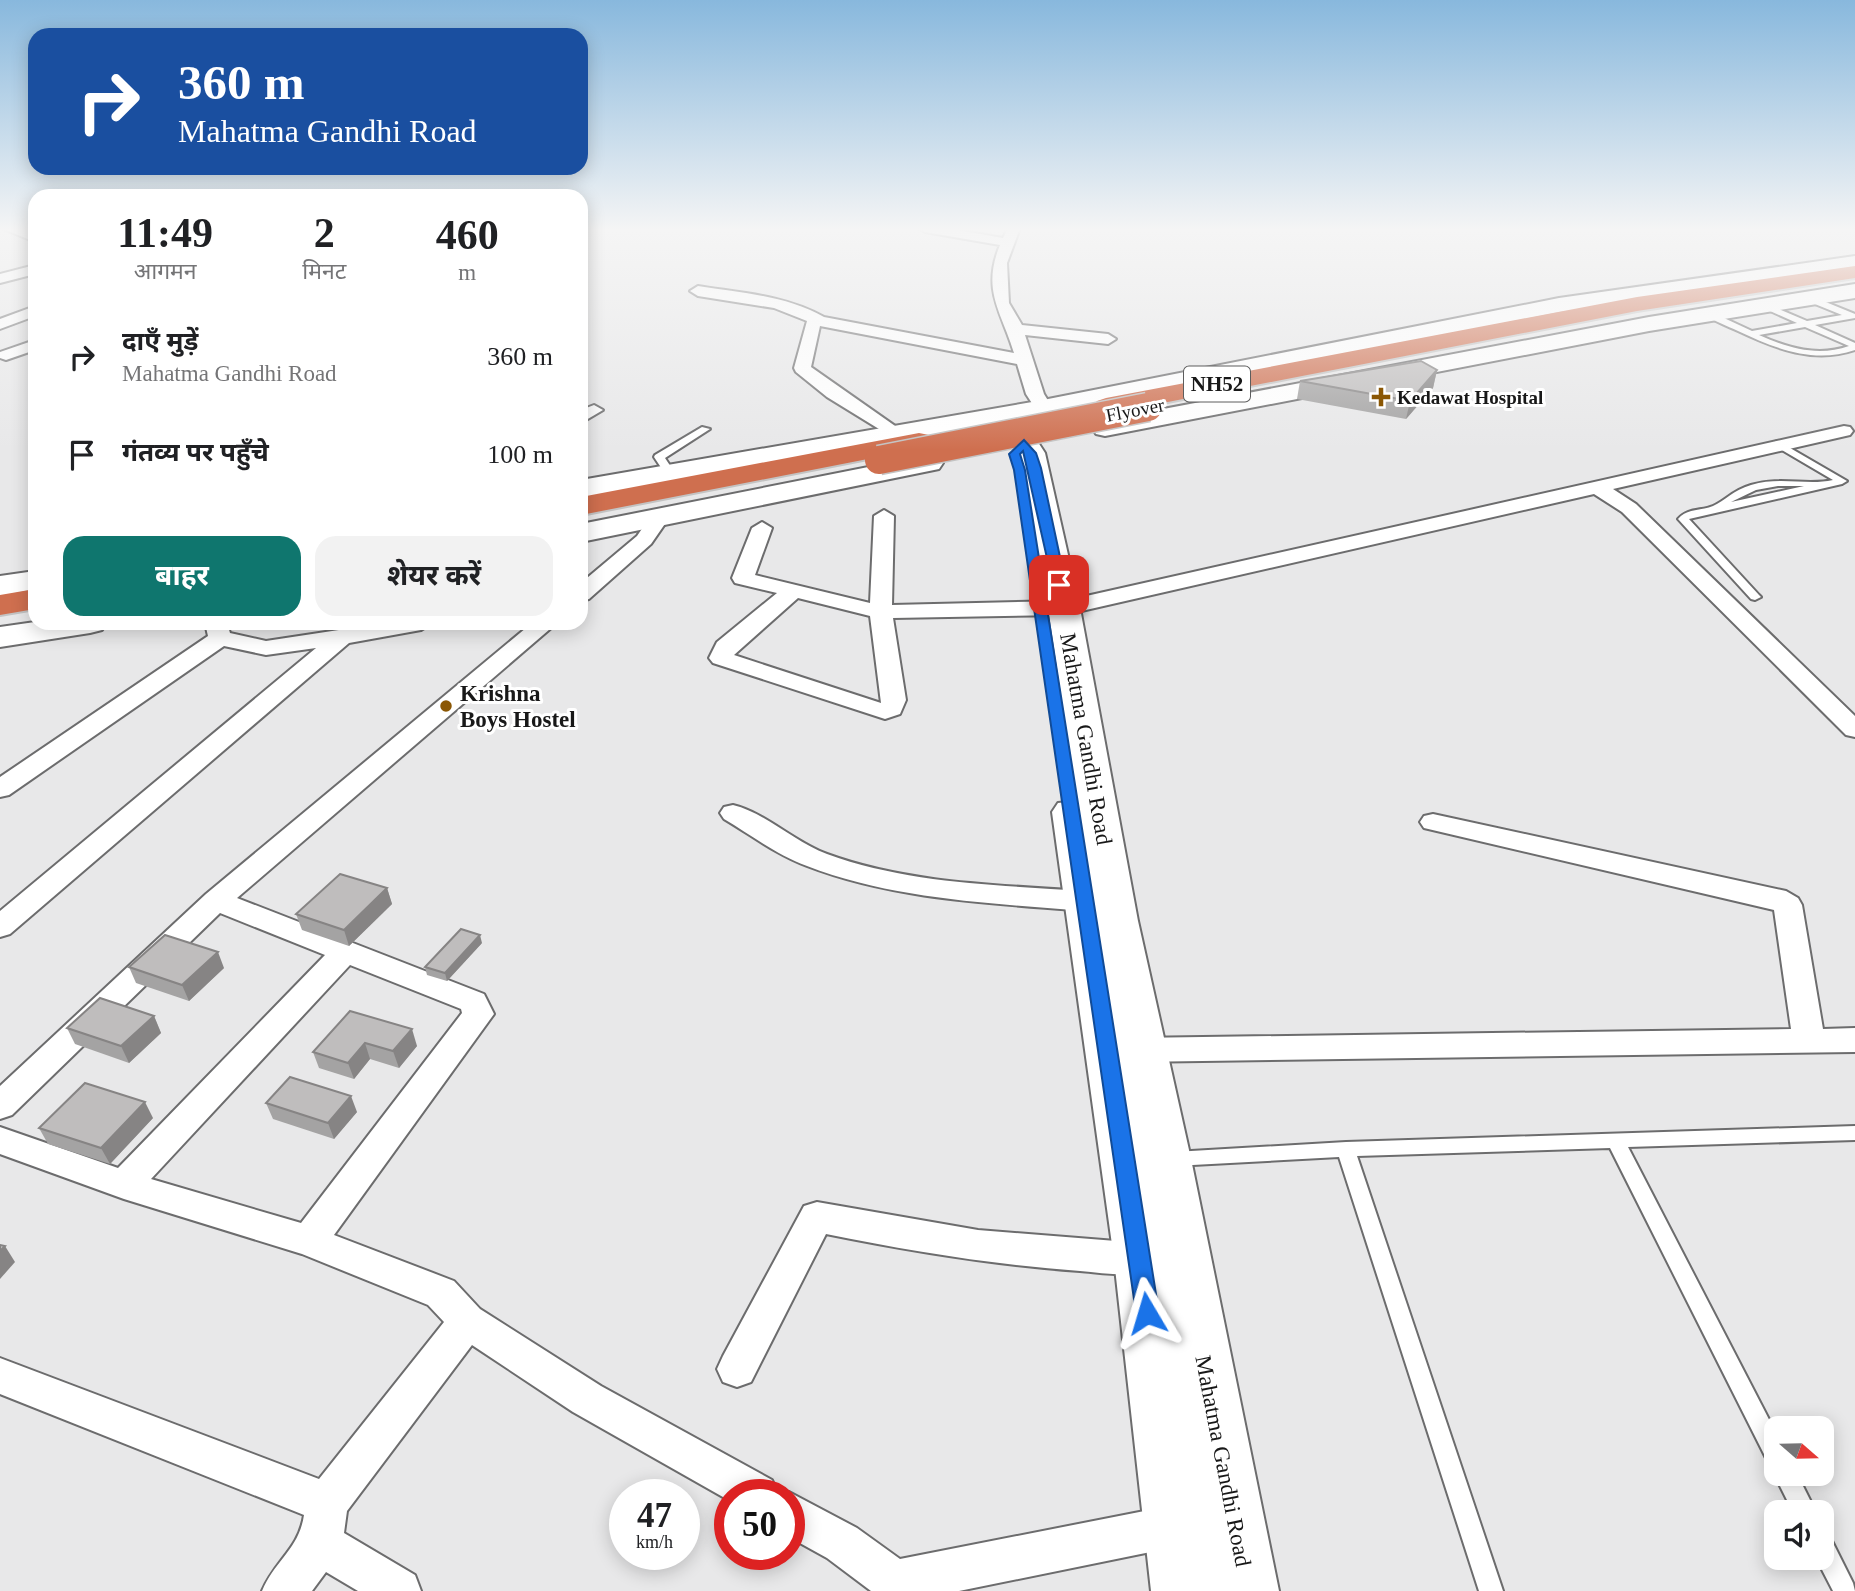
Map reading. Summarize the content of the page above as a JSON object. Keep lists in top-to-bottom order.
{
  "streets": {
    "highway": ["NH52", "Flyover"],
    "street": ["Mahatma Gandhi Road"]
  },
  "crossings": [
    ["NH52", "Mahatma Gandhi Road"]
  ],
  "places": {
    "health": ["Kedawat Hospital"],
    "other": ["Krishna Boys Hostel"]
  },
  "north": "right",
  "page": {
    "turn": ["360 m", "Mahatma Gandhi Road"],
    "eta": [
      "11:49",
      "आगमन",
      "2",
      "मिनट",
      "460",
      "m"
    ],
    "list": [
      {
        "name": "दाएँ मुड़ें",
        "note": "Mahatma Gandhi Road",
        "value": "360 m"
      },
      {
        "name": "गंतव्य पर पहुँचे",
        "value": "100 m"
      }
    ],
    "buttons": ["बाहर", "शेयर करें"],
    "speed": "47 km/h",
    "limit": "50"
  }
}
